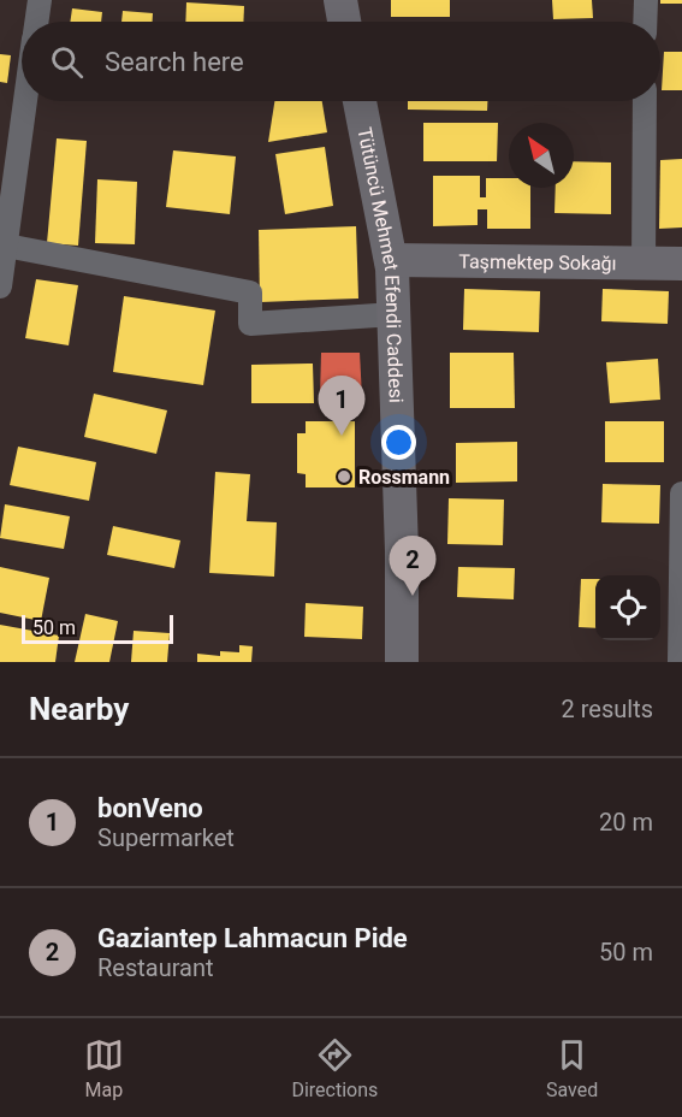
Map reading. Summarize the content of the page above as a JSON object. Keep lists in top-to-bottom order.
{
  "streets": {
    "main road": ["Taşmektep Sokağı", "Tütüncü Mehmet Efendi Caddesi"]
  },
  "crossings": [
    ["Taşmektep Sokağı", "Tütüncü Mehmet Efendi Caddesi"]
  ],
  "places": ["Rossmann"],
  "scale_bar": "50 m",
  "north": "top left",
  "page": {
    "search": "Search here",
    "pins": ["1", "2"],
    "scale": "50 m",
    "heading": ["Nearby", "2 results"],
    "list": [
      {
        "mark": "1",
        "name": "bonVeno",
        "note": "Supermarket",
        "value": "20 m"
      },
      {
        "mark": "2",
        "name": "Gaziantep Lahmacun Pide",
        "note": "Restaurant",
        "value": "50 m"
      }
    ],
    "nav": ["Map", "Directions", "Saved"]
  }
}
